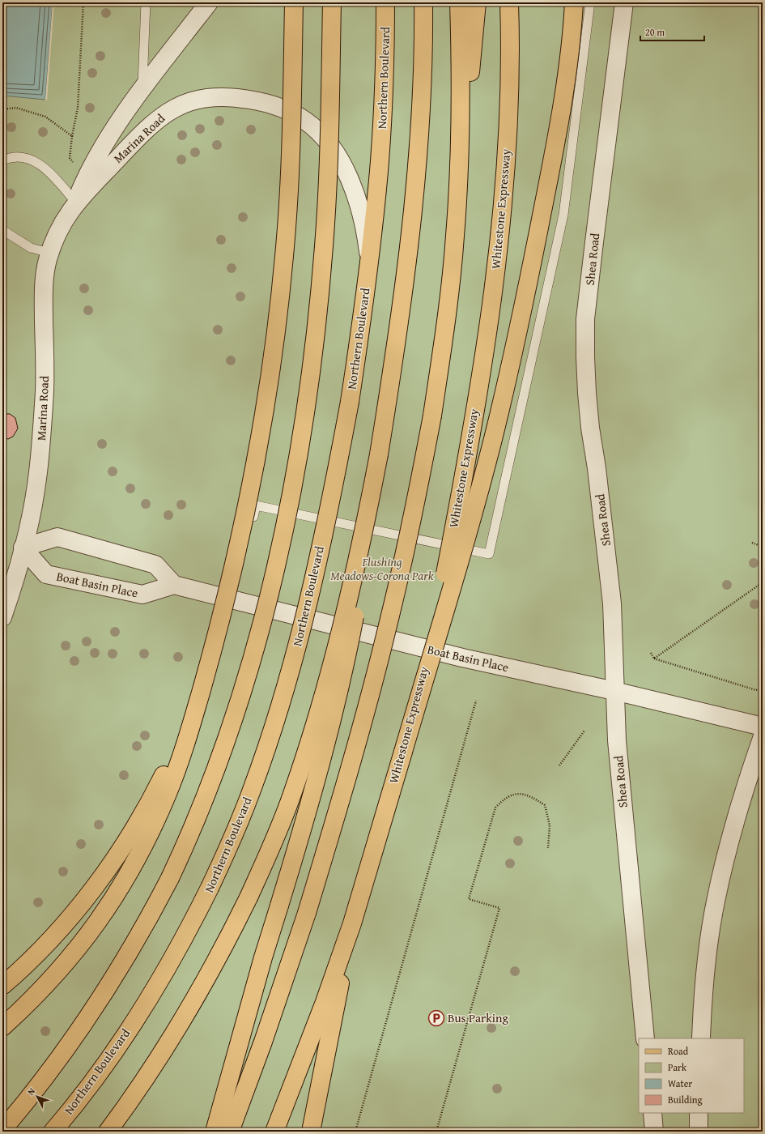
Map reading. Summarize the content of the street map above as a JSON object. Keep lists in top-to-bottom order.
{
  "streets": {
    "main road": ["Northern Boulevard", "Whitestone Expressway"],
    "street": ["Marina Road", "Shea Road", "Boat Basin Place"]
  },
  "crossings": [
    ["Northern Boulevard", "Marina Road"],
    ["Marina Road", "Boat Basin Place"],
    ["Shea Road", "Boat Basin Place"]
  ],
  "parks": ["Flushing Meadows-Corona Park"],
  "places": {
    "parking": ["Bus Parking"]
  },
  "legend": [
    "Road",
    "Park",
    "Water",
    "Building"
  ],
  "scale_bar": "20 m",
  "north": "top left"
}
